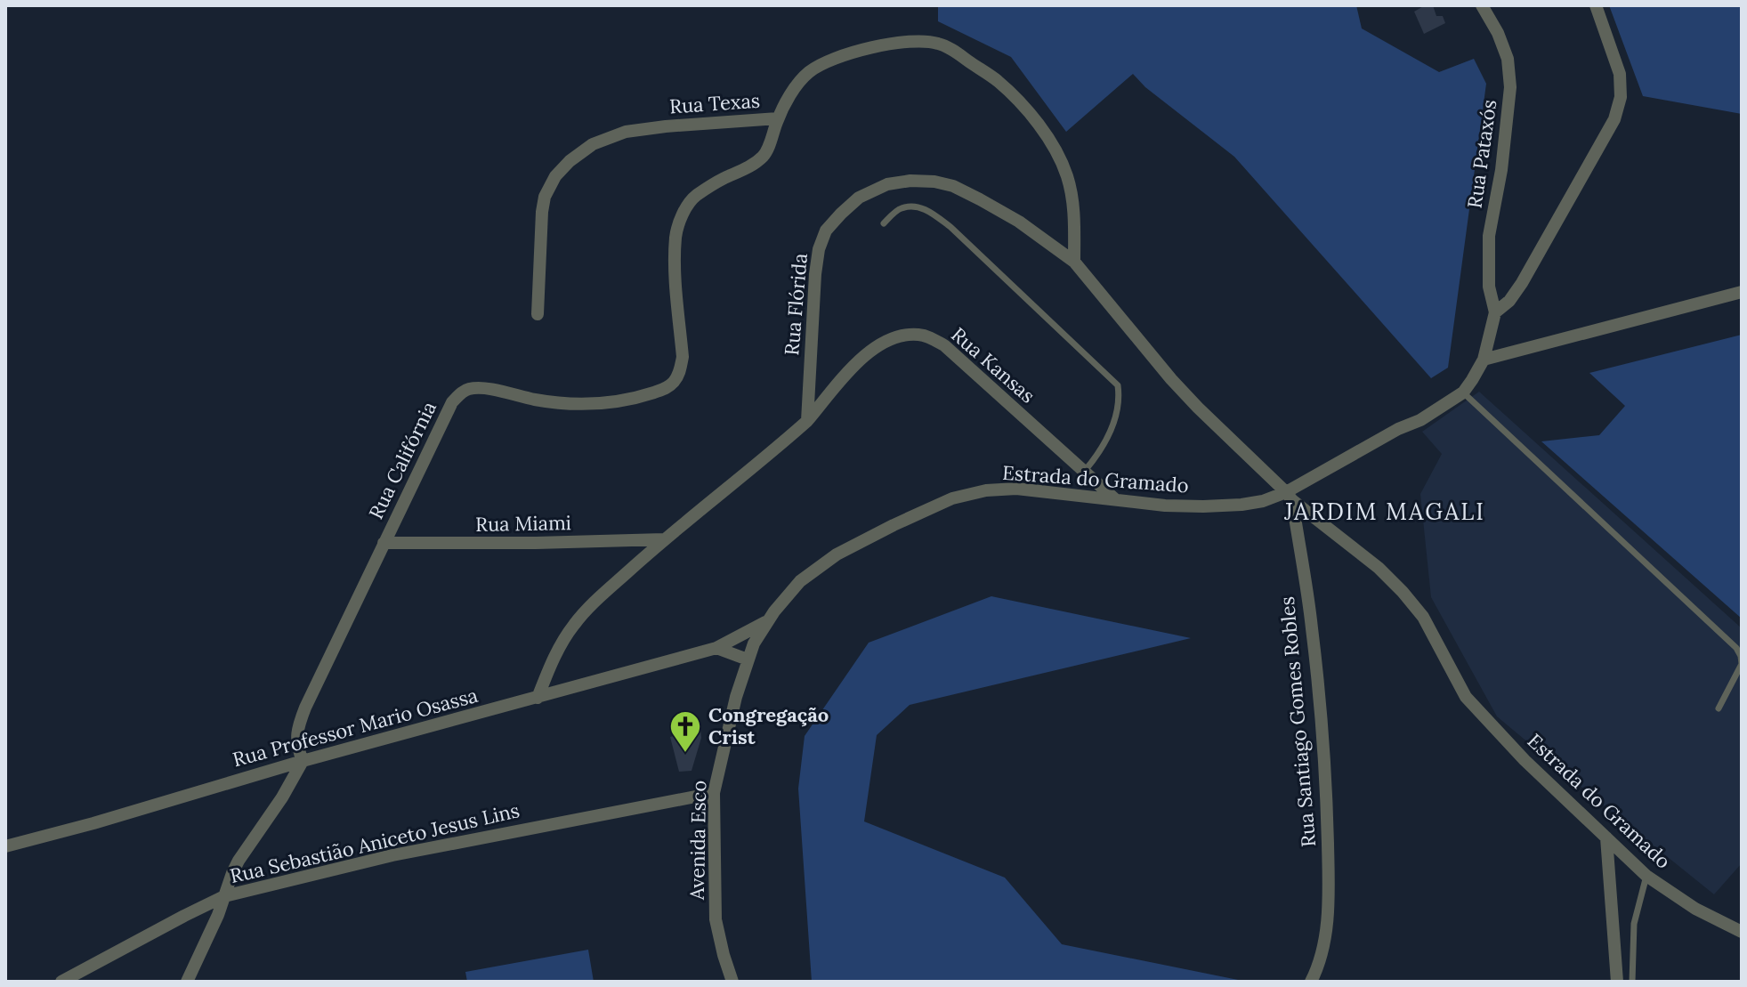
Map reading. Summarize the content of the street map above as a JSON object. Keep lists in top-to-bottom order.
{
  "streets": {
    "street": [
      "Rua Texas",
      "Rua Pataxós",
      "Rua Flórida",
      "Rua Kansas",
      "Rua Califórnia",
      "Estrada do Gramado",
      "Rua Miami",
      "Rua Santiago Gomes Robles",
      "Rua Professor Mario Osassa",
      "Avenida Esco",
      "Rua Sebastião Aniceto Jesus Lins"
    ]
  },
  "crossings": [
    ["Rua Texas", "Rua Flórida"],
    ["Rua Texas", "Rua Califórnia"],
    ["Rua Flórida", "Rua Kansas"],
    ["Rua Flórida", "Estrada do Gramado"],
    ["Rua Flórida", "Rua Santiago Gomes Robles"],
    ["Rua Kansas", "Estrada do Gramado"],
    ["Rua Califórnia", "Rua Miami"],
    ["Rua Califórnia", "Rua Professor Mario Osassa"],
    ["Estrada do Gramado", "Rua Santiago Gomes Robles"],
    ["Estrada do Gramado", "Rua Professor Mario Osassa"],
    ["Estrada do Gramado", "Avenida Esco"],
    ["Rua Professor Mario Osassa", "Avenida Esco"],
    ["Avenida Esco", "Rua Sebastião Aniceto Jesus Lins"]
  ],
  "districts": ["JARDIM MAGALI"],
  "places": {
    "church": ["Congregação Crist"]
  }
}
